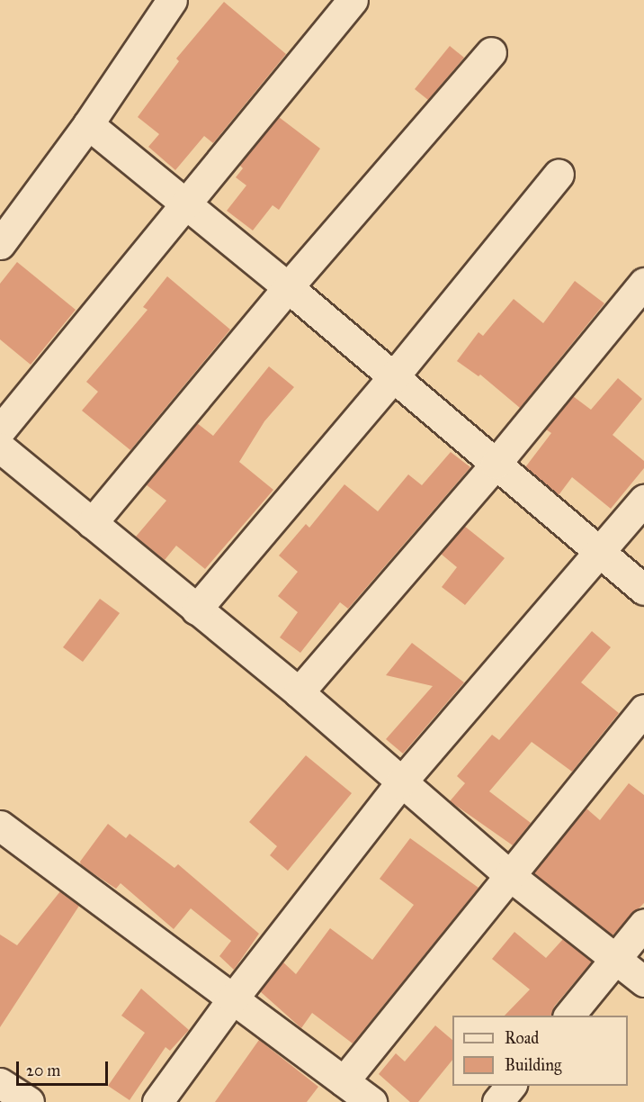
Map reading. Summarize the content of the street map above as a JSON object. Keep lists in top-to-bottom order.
{
  "legend": ["Road", "Building"],
  "scale_bar": "20 m"
}
